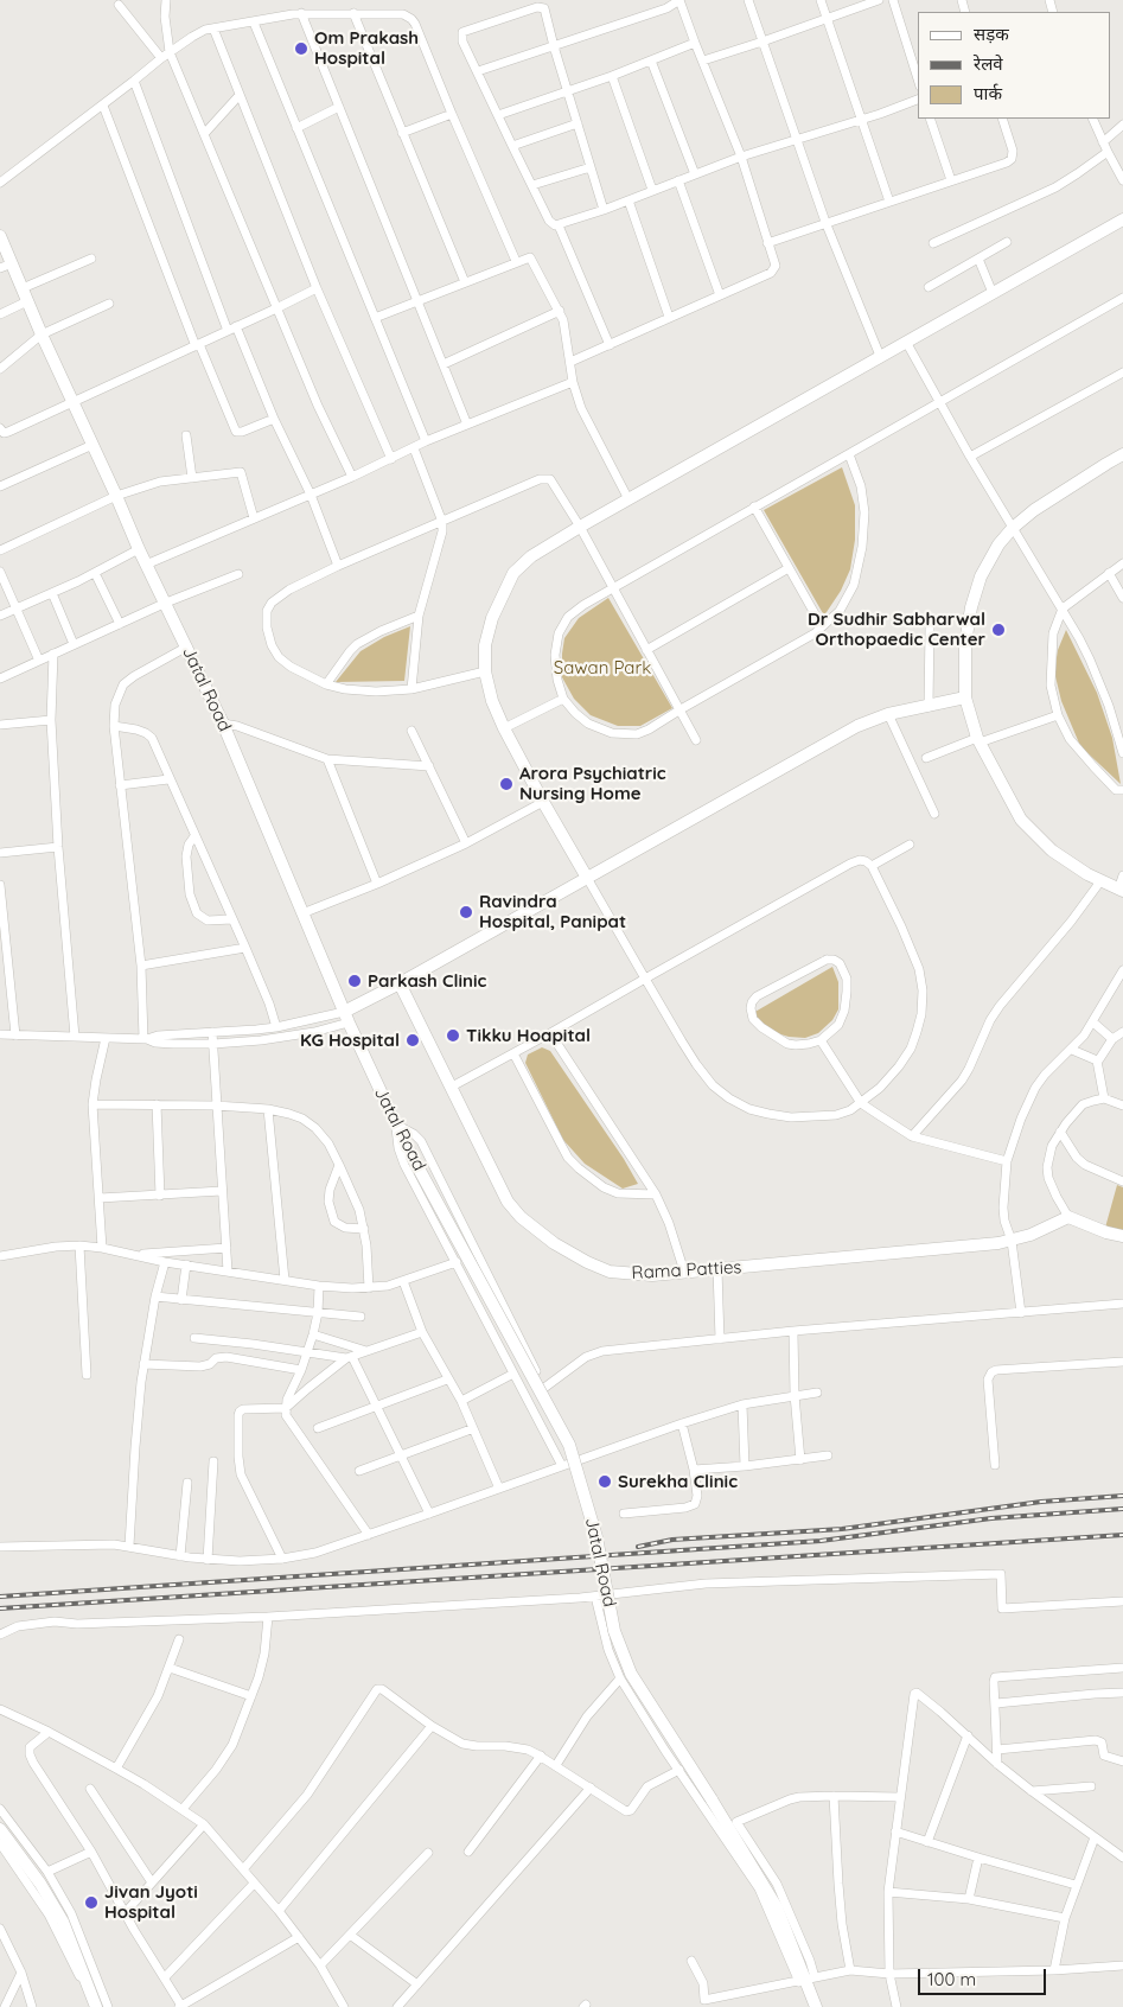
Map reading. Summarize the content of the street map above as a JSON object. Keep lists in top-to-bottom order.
{
  "streets": {
    "street": ["Jatal Road", "Rama Patties"]
  },
  "parks": ["Sawan Park"],
  "places": [
    "Om Prakash Hospital",
    "Dr Sudhir Sabharwal Orthopaedic Center",
    "Arora Psychiatric Nursing Home",
    "Ravindra Hospital, Panipat",
    "Parkash Clinic",
    "Tikku Hoapital",
    "KG Hospital",
    "Surekha Clinic",
    "Jivan Jyoti Hospital"
  ],
  "legend": ["सड़क", "रेलवे", "पार्क"],
  "scale_bar": "100 m"
}
